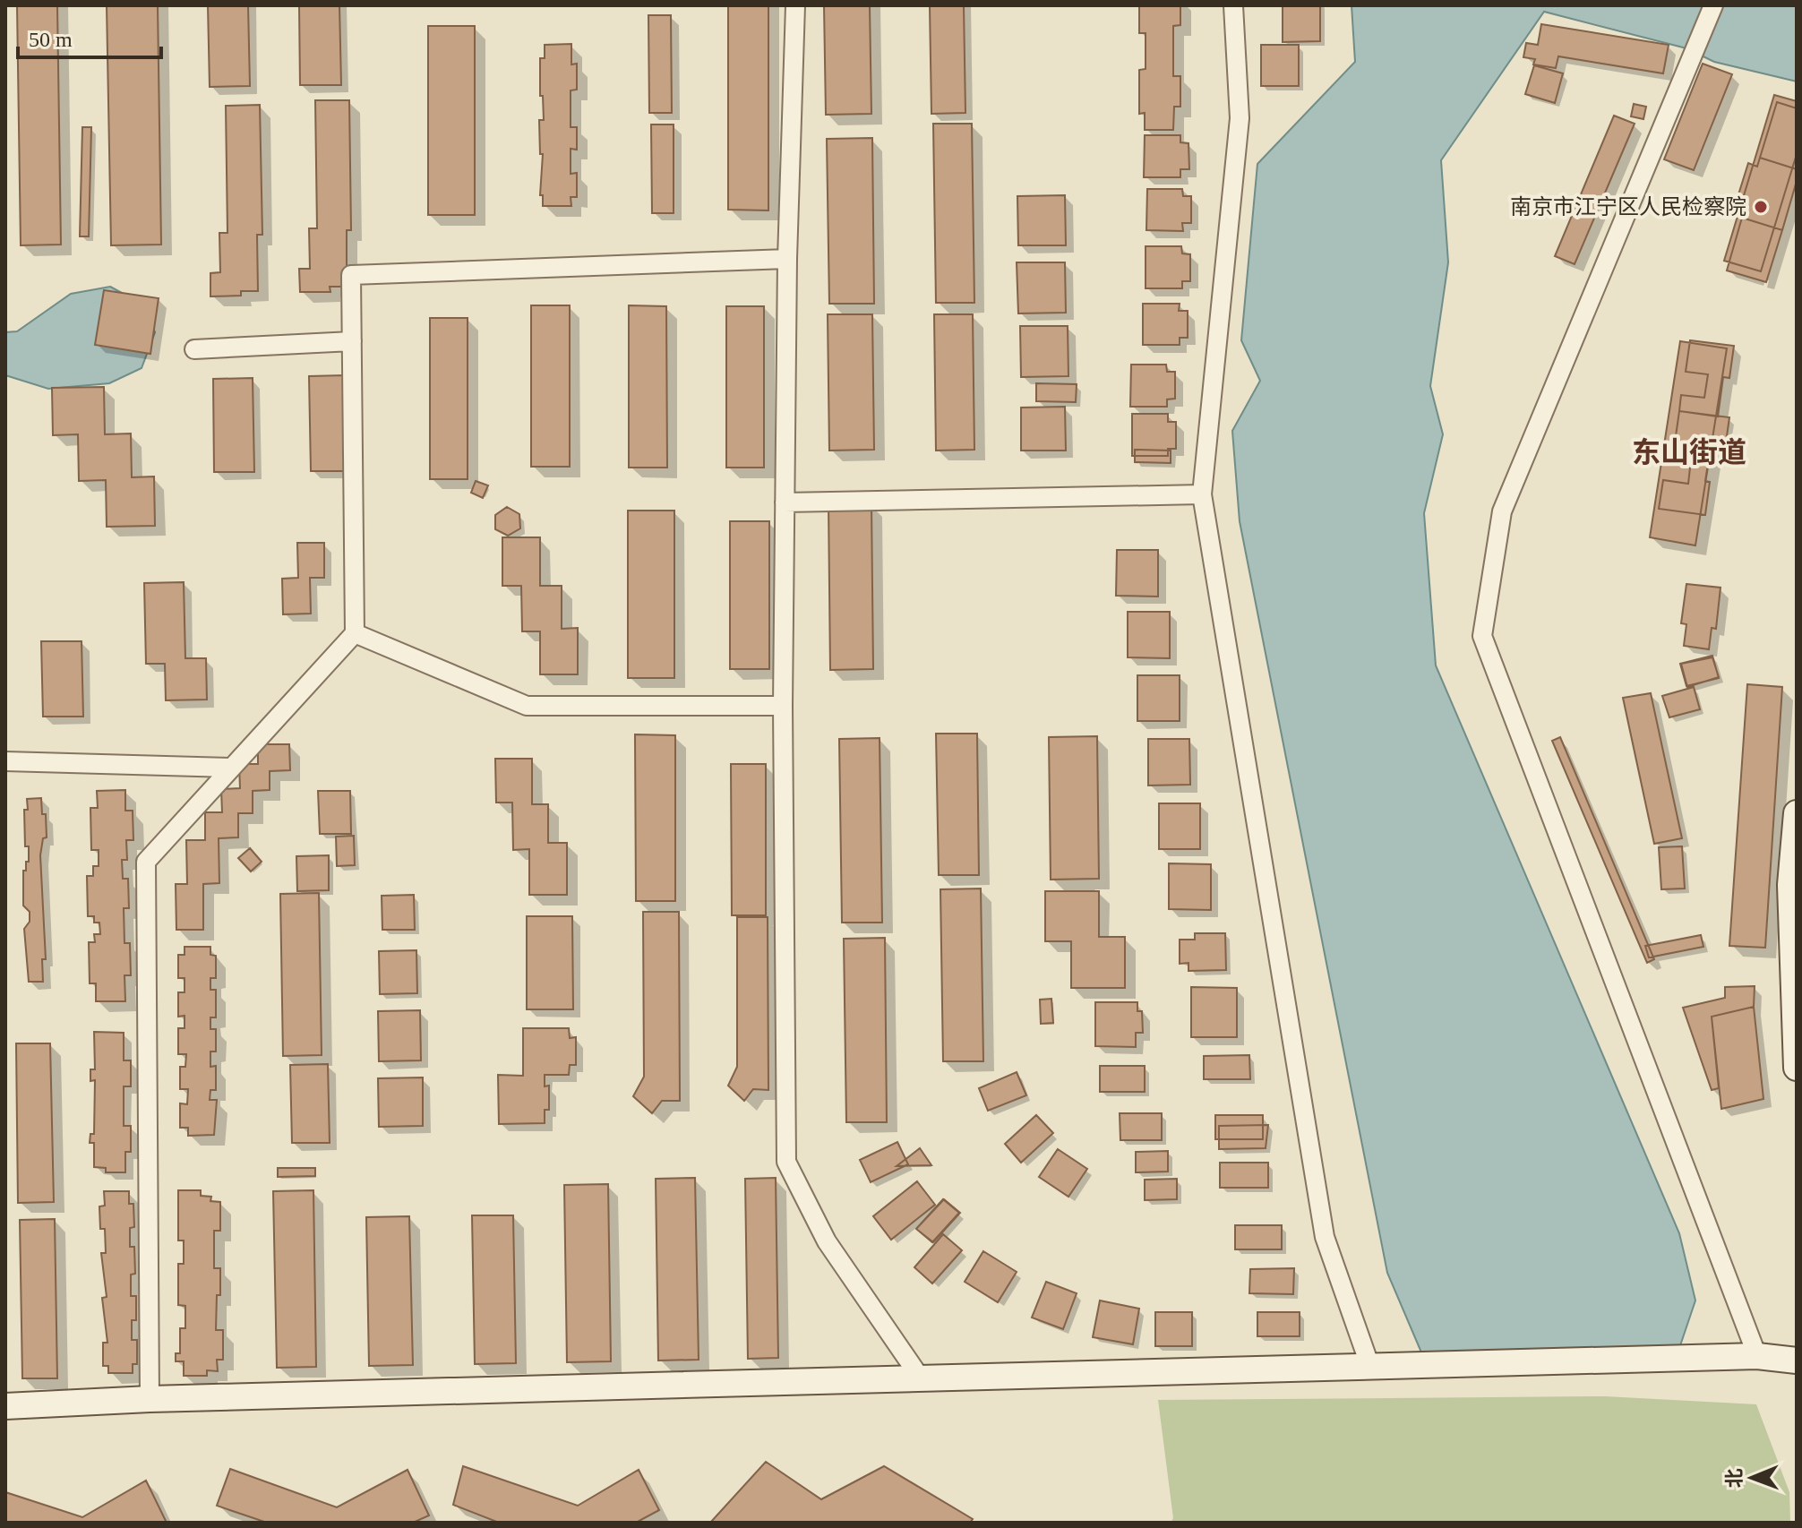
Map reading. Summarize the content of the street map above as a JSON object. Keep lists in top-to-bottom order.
{
  "districts": ["东山街道"],
  "places": ["南京市江宁区人民检察院"],
  "scale_bar": "50 m",
  "north": "left"
}
